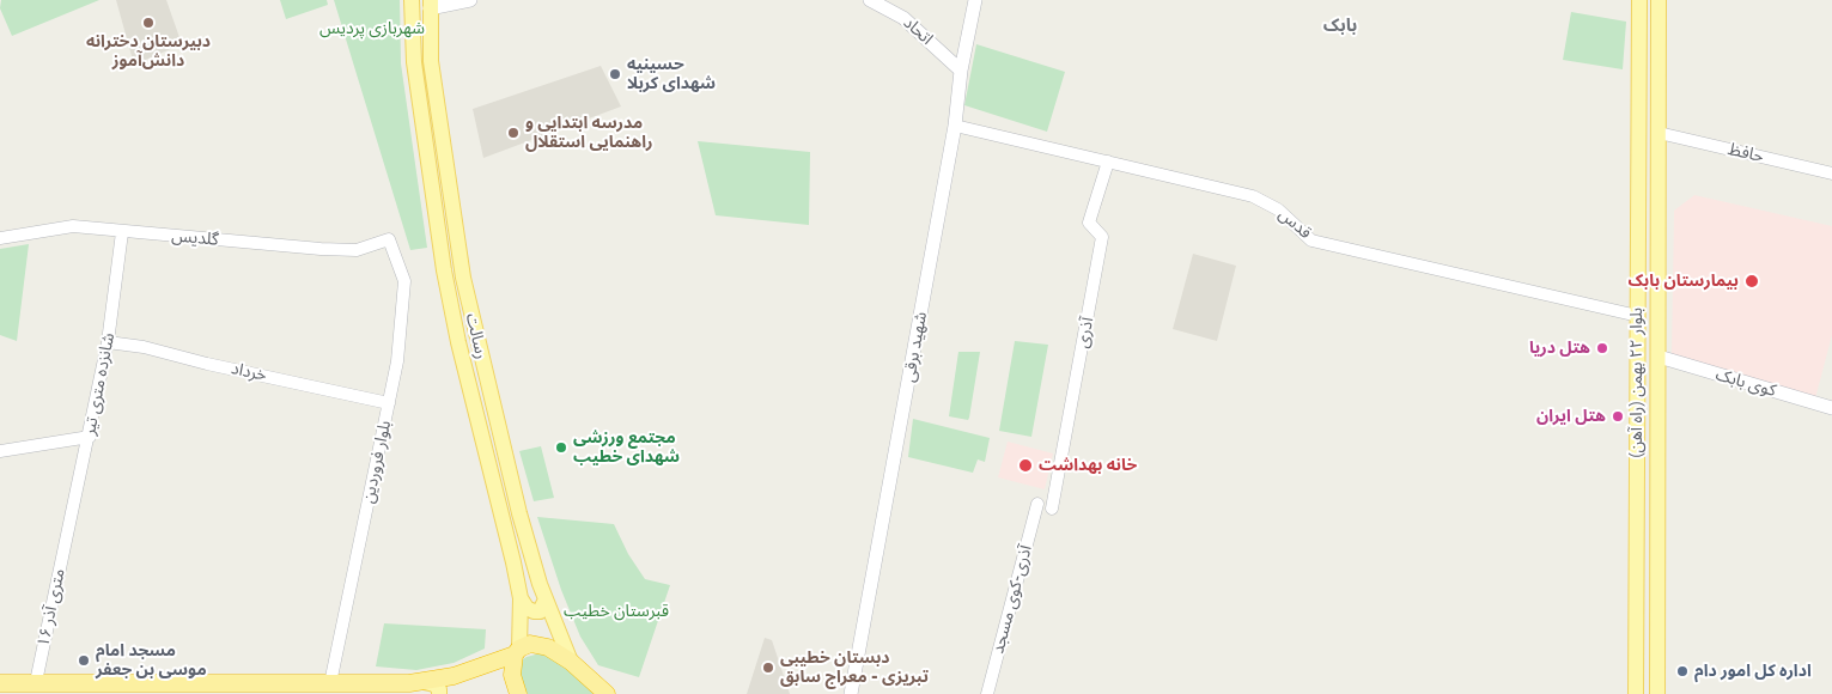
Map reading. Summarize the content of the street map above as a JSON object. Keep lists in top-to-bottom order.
{
  "streets": {
    "main road": [
      "اتحاد",
      "رسالت",
      "شهید برقی",
      "بلوار ۲۲ بهمن (راه آهن)",
      "کوی بابک"
    ],
    "street": [
      "حافظ",
      "قدس",
      "گلدیس",
      "آذری",
      "خرداد",
      "شانزده متری تیر",
      "بلوار فروردین",
      "آذری-کوی مسجد",
      "۱۶ متری آذر"
    ]
  },
  "crossings": [
    ["اتحاد", "شهید برقی"],
    ["حافظ", "بلوار ۲۲ بهمن (راه آهن)"],
    ["قدس", "آذری"],
    ["قدس", "شهید برقی"],
    ["قدس", "بلوار ۲۲ بهمن (راه آهن)"],
    ["گلدیس", "شانزده متری تیر"],
    ["گلدیس", "بلوار فروردین"],
    ["خرداد", "شانزده متری تیر"],
    ["خرداد", "بلوار فروردین"],
    ["بلوار ۲۲ بهمن (راه آهن)", "کوی بابک"],
    ["شانزده متری تیر", "۱۶ متری آذر"]
  ],
  "districts": ["بابک"],
  "parks": ["شهربازی پردیس", "قبرستان خطیب"],
  "places": [
    "دبیرستان دخترانه دانش‌آموز",
    "حسینیه شهدای کربلا",
    "مدرسه ابتدایی و راهنمایی استقلال",
    "بیمارستان بابک",
    "هتل دریا",
    "هتل ایران",
    "مجتمع ورزشی شهدای خطیب",
    "خانه بهداشت",
    "مسجد امام موسی بن جعفر",
    "دبستان خطیبی تبریزی - معراج سابق",
    "اداره کل امور دام"
  ]
}
